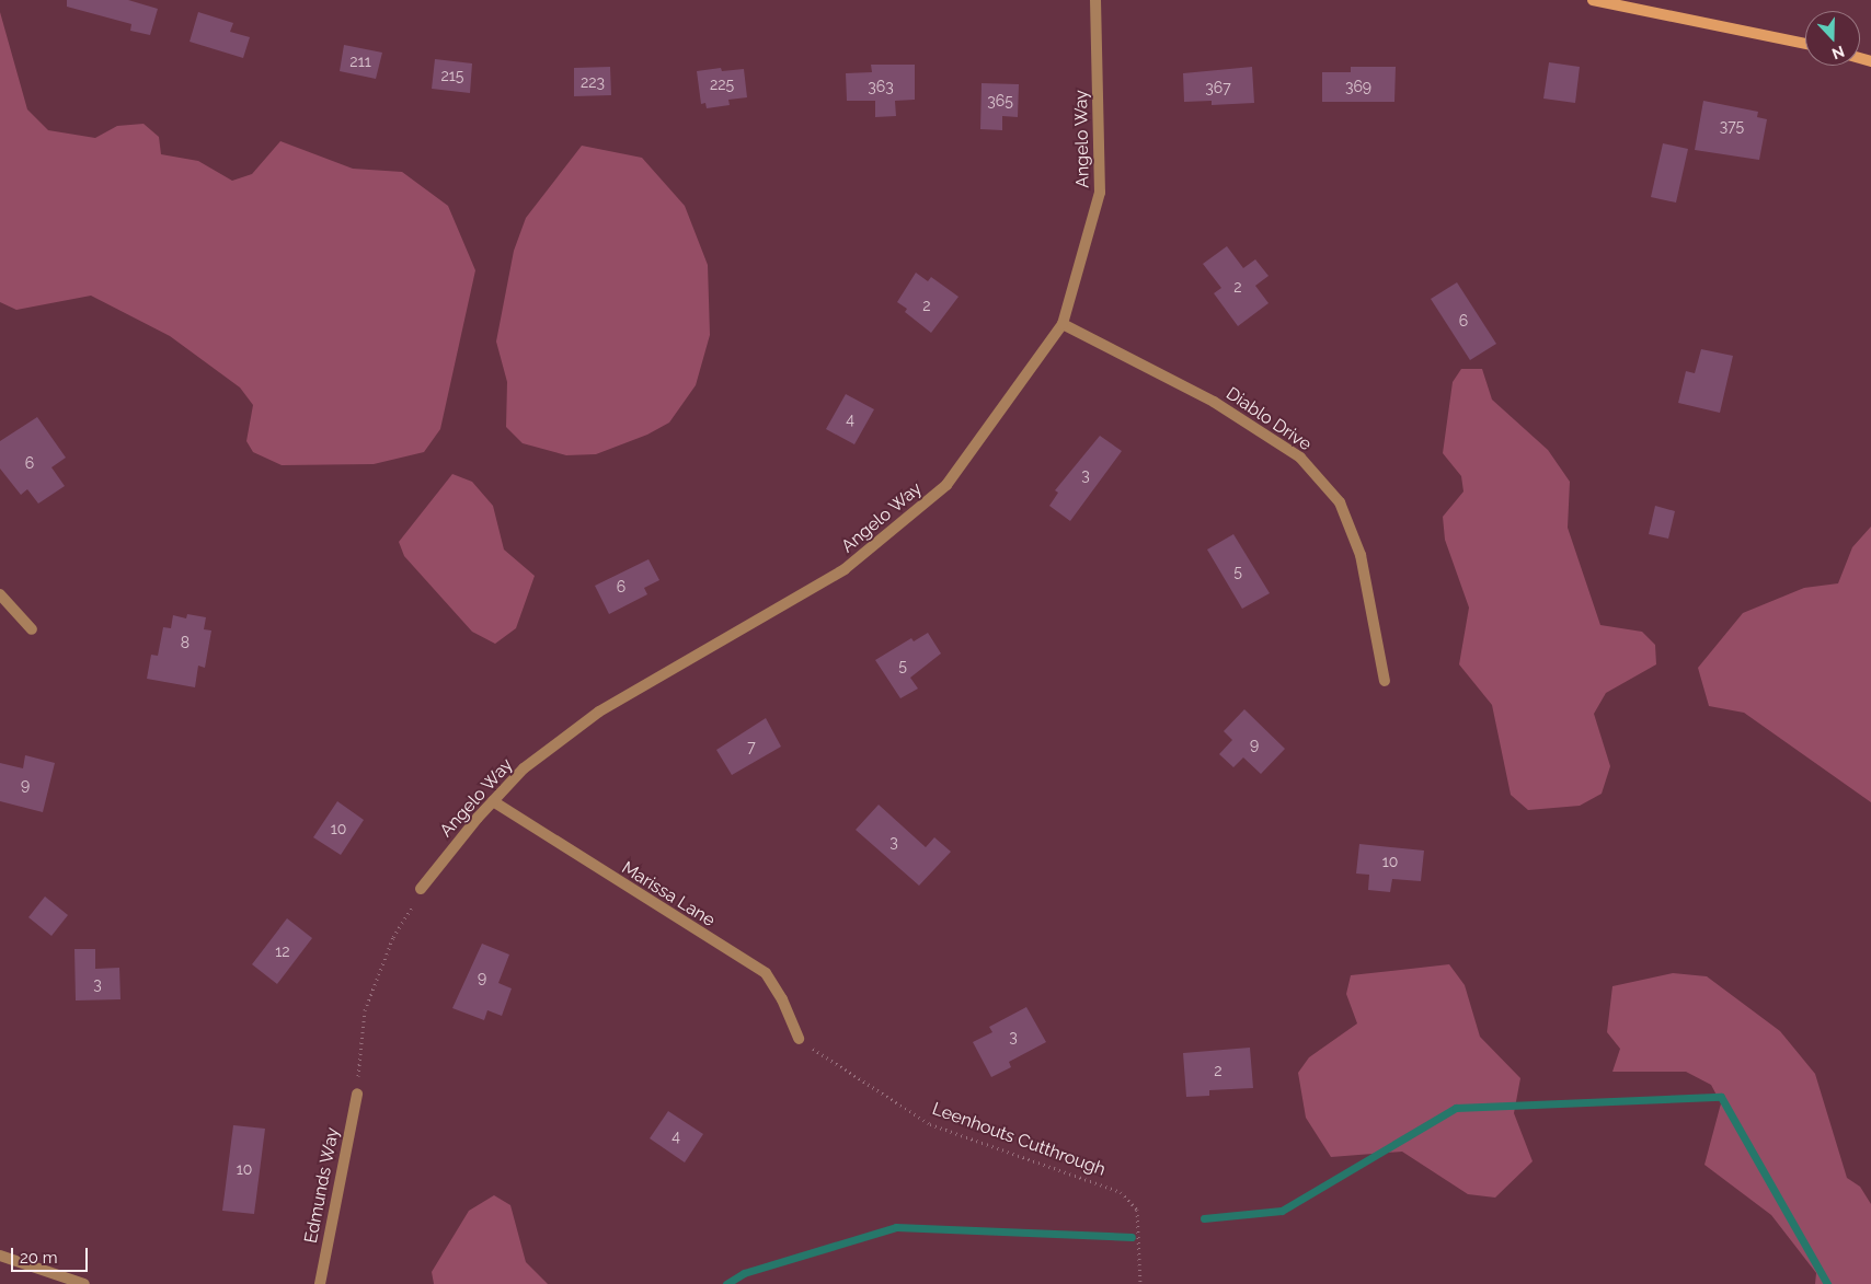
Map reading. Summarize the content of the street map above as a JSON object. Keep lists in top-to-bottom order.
{
  "streets": {
    "street": [
      "Angelo Way",
      "Diablo Drive",
      "Marissa Lane",
      "Edmunds Way"
    ],
    "path": ["Leenhouts Cutthrough"]
  },
  "crossings": [
    ["Angelo Way", "Diablo Drive"],
    ["Angelo Way", "Marissa Lane"],
    ["Marissa Lane", "Leenhouts Cutthrough"]
  ],
  "house_numbers": [
    "211",
    "215",
    "223",
    "225",
    "363",
    "369",
    "367",
    "365",
    "375",
    "2",
    "2",
    "6",
    "4",
    "6",
    "3",
    "5",
    "6",
    "8",
    "5",
    "9",
    "7",
    "9",
    "10",
    "3",
    "10",
    "12",
    "9",
    "3",
    "3",
    "2",
    "4",
    "10"
  ],
  "scale_bar": "20 m",
  "north": "bottom"
}
